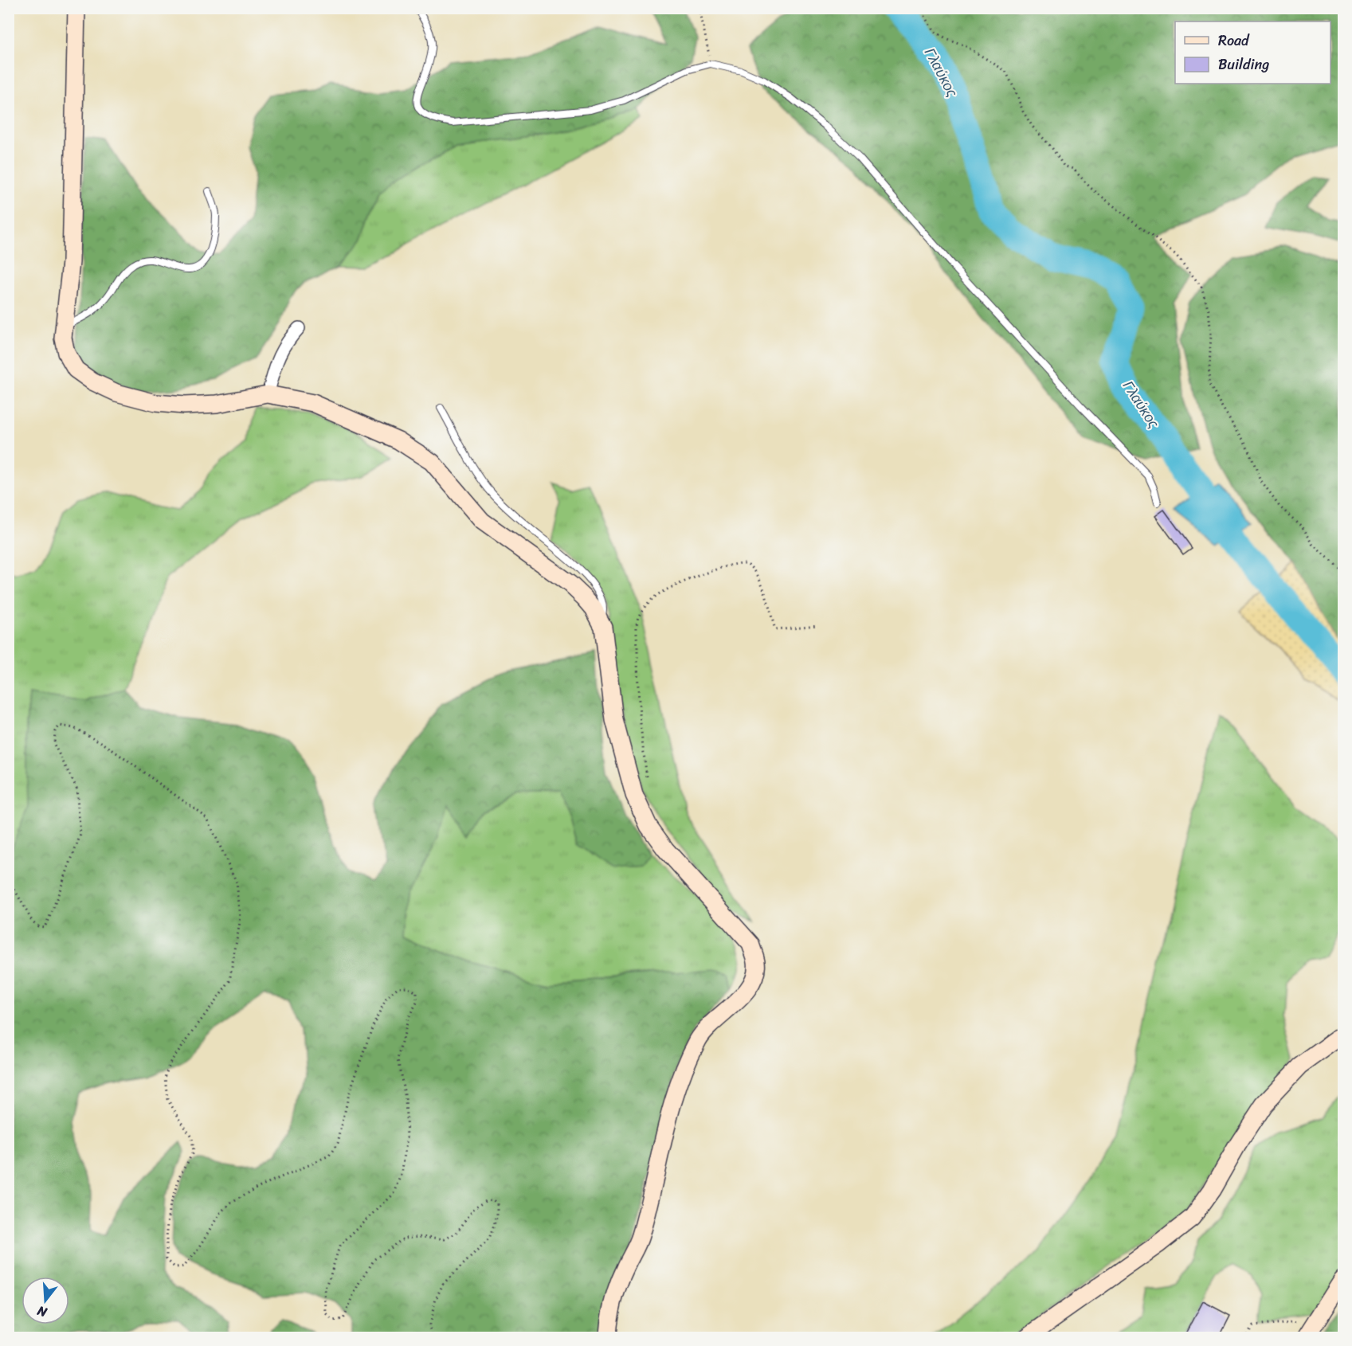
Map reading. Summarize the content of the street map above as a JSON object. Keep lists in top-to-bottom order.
{
  "water": ["Γλαύκος"],
  "legend": ["Road", "Building"],
  "north": "bottom"
}
